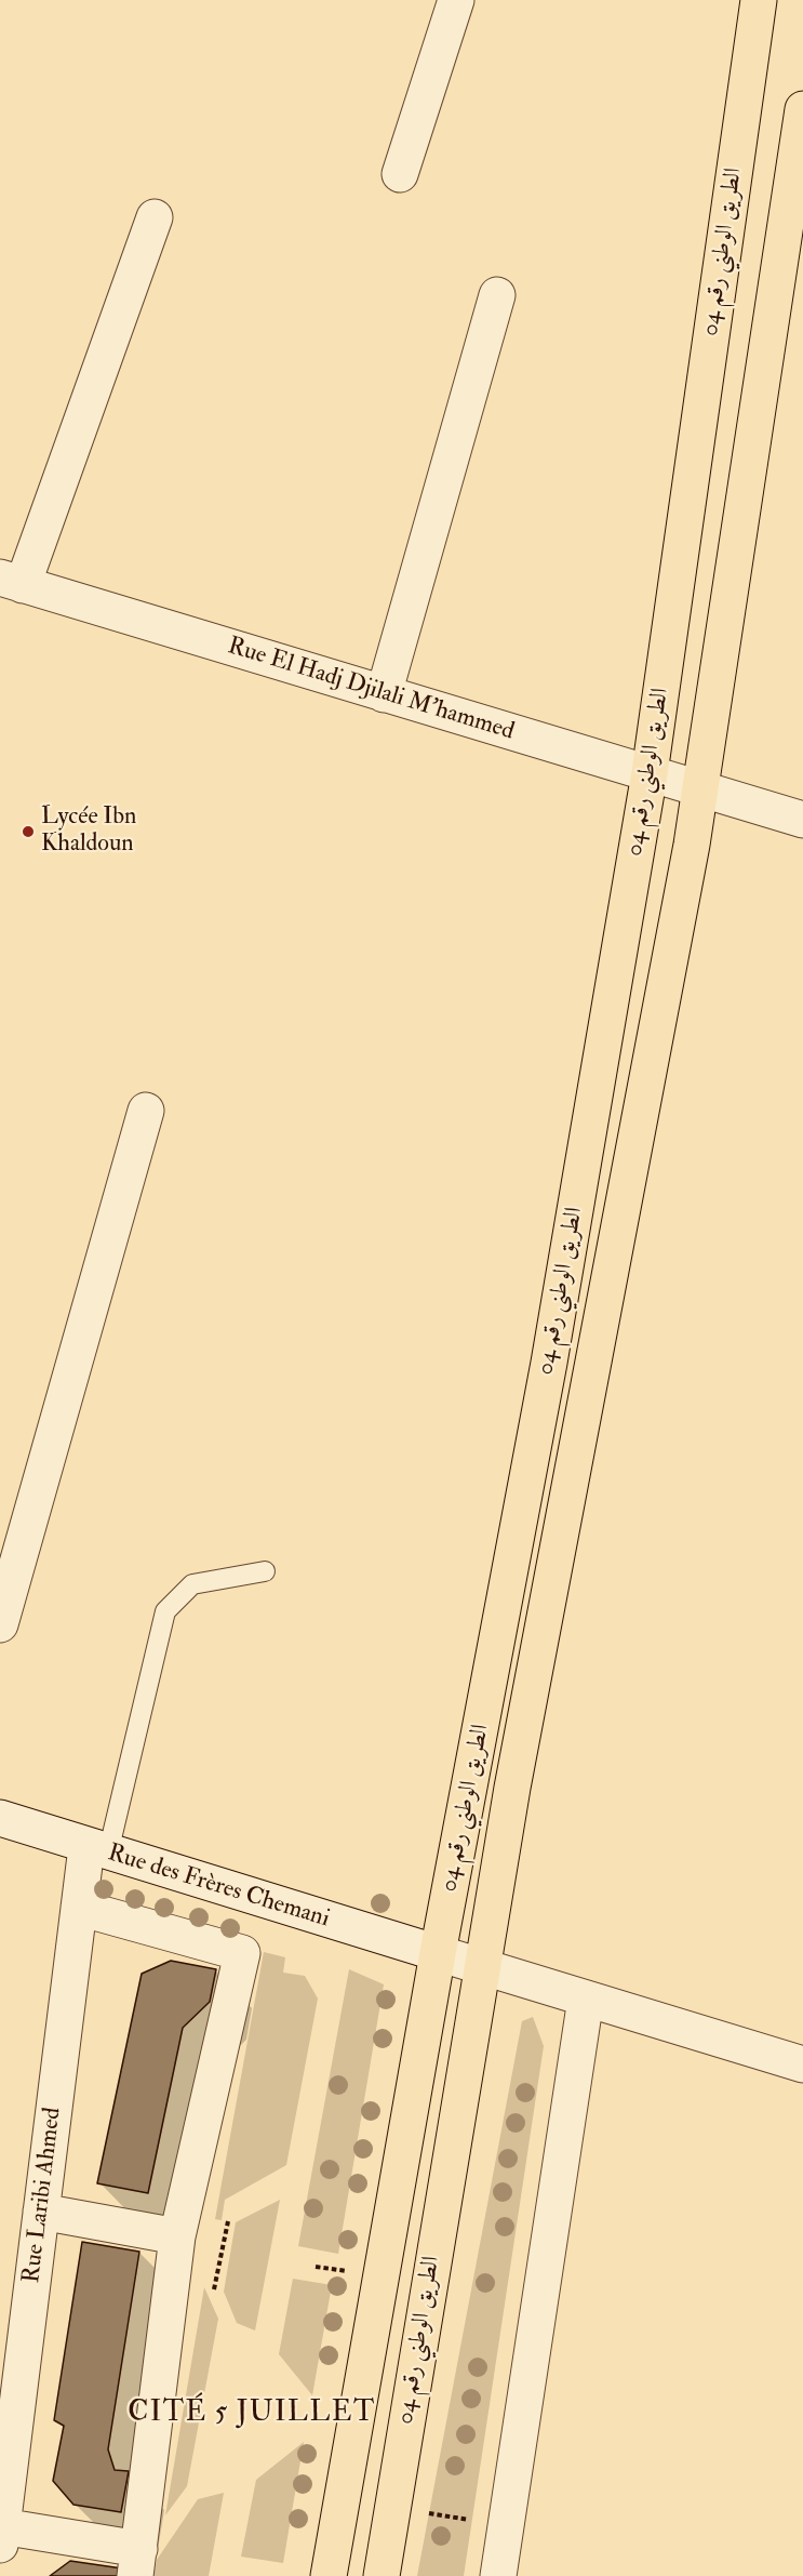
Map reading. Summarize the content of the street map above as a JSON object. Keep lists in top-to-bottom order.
{
  "streets": {
    "highway": ["الطريق الوطني رقم 04"],
    "street": ["Rue El Hadj Djilali M'hammed", "Rue des Frères Chemani", "Rue Laribi Ahmed"]
  },
  "crossings": [
    ["الطريق الوطني رقم 04", "Rue El Hadj Djilali M'hammed"],
    ["الطريق الوطني رقم 04", "Rue des Frères Chemani"],
    ["Rue des Frères Chemani", "Rue Laribi Ahmed"]
  ],
  "districts": ["CITÉ 5 JUILLET"],
  "places": ["Lycée Ibn Khaldoun"]
}
